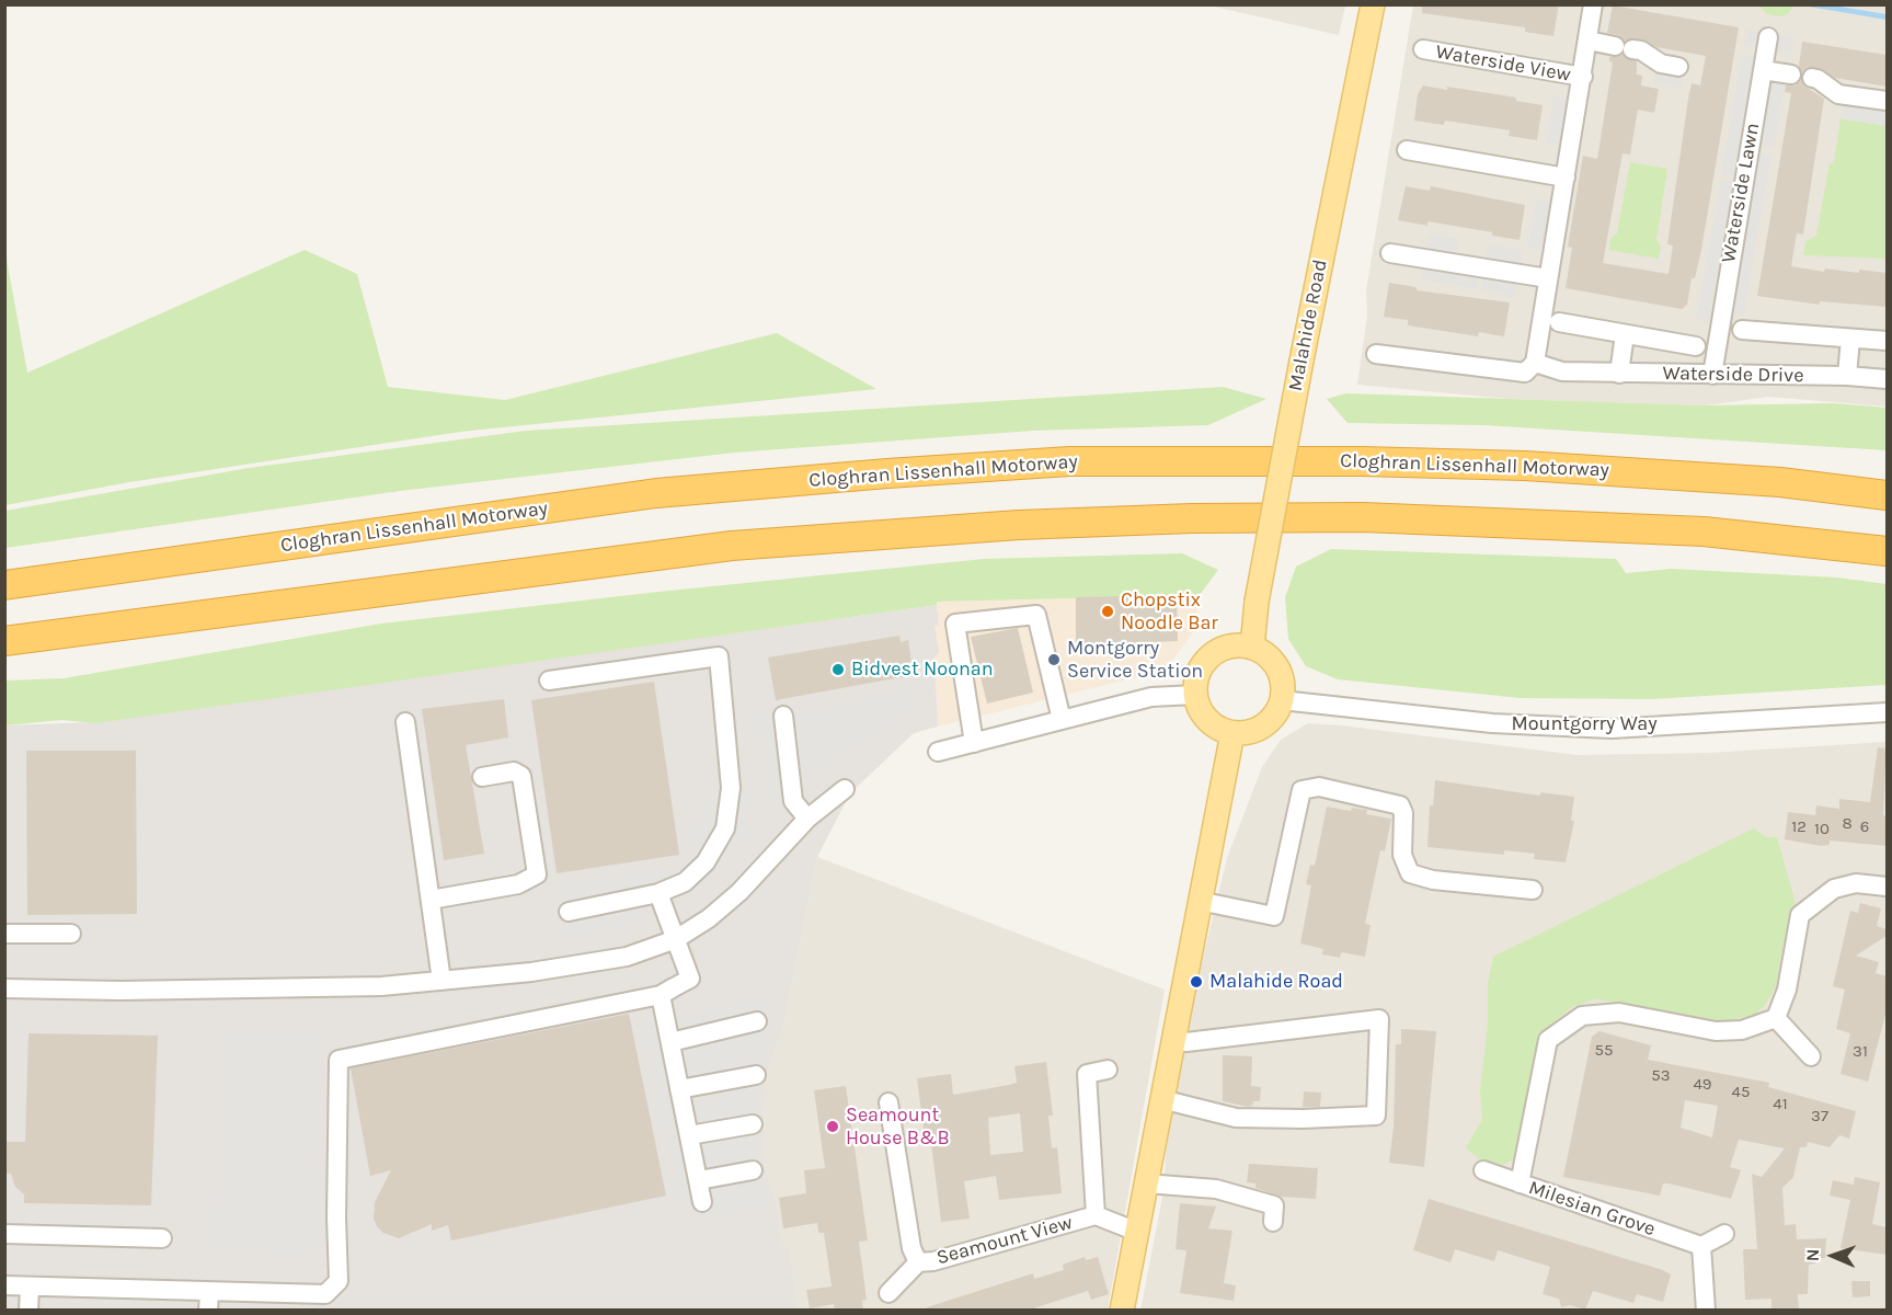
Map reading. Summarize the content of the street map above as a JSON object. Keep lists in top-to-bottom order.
{
  "streets": {
    "highway": ["Cloghran Lissenhall Motorway"],
    "main road": ["Malahide Road"],
    "street": [
      "Waterside View",
      "Waterside Lawn",
      "Waterside Drive",
      "Mountgorry Way",
      "Milesian Grove",
      "Seamount View"
    ]
  },
  "crossings": [
    ["Waterside View", "Waterside Drive"],
    ["Waterside Lawn", "Waterside Drive"],
    ["Malahide Road", "Mountgorry Way"]
  ],
  "places": [
    "Chopstix Noodle Bar",
    "Montgorry Service Station",
    "Bidvest Noonan",
    "Malahide Road",
    "Seamount House B&B"
  ],
  "house_numbers": [
    "8",
    "12",
    "6",
    "10",
    "55",
    "31",
    "53",
    "49",
    "45",
    "41",
    "37"
  ],
  "north": "left"
}
